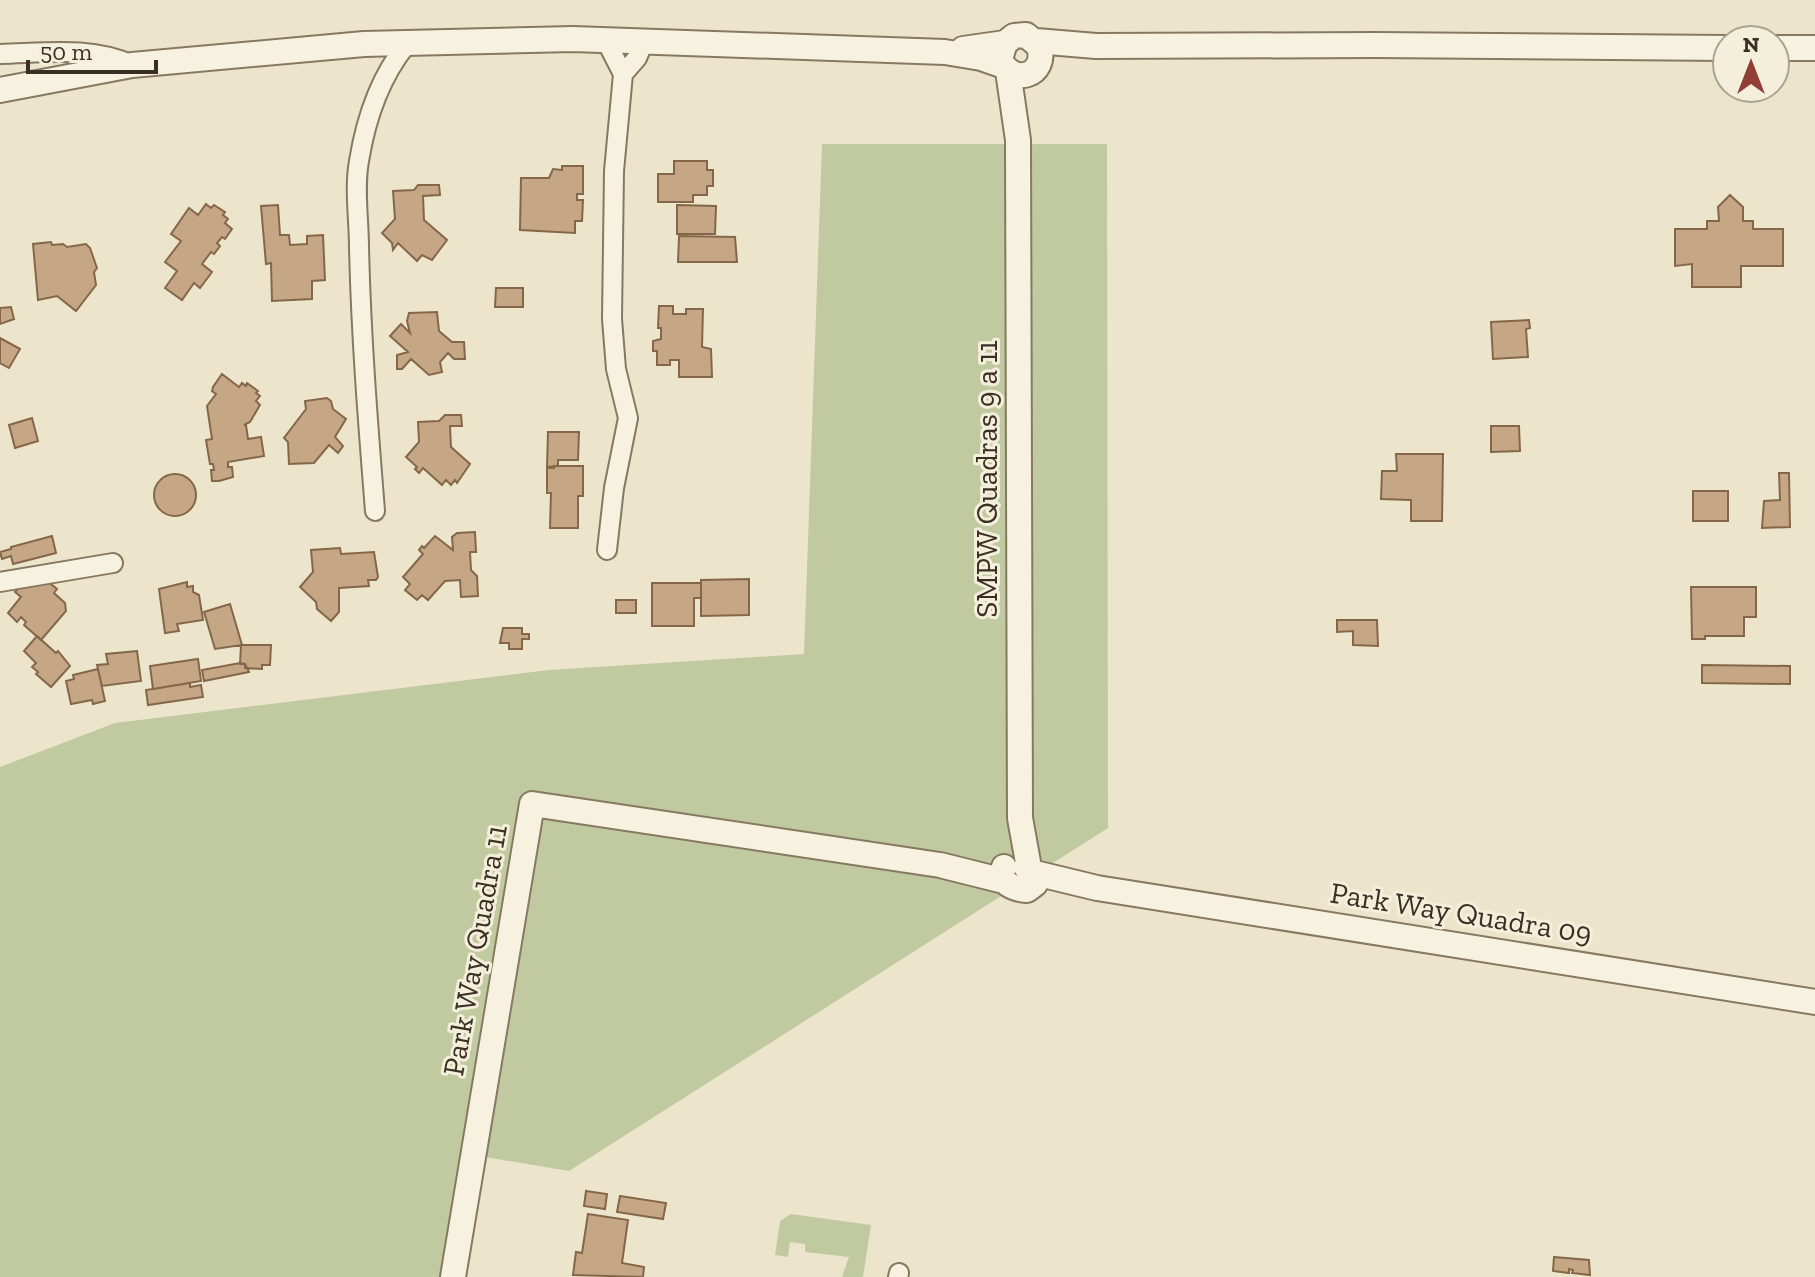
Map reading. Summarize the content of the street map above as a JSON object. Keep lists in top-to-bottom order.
{
  "streets": {
    "street": ["SMPW Quadras 9 a 11", "Park Way Quadra 09", "Park Way Quadra 11"]
  },
  "crossings": [
    ["SMPW Quadras 9 a 11", "Park Way Quadra 09"],
    ["SMPW Quadras 9 a 11", "Park Way Quadra 11"],
    ["Park Way Quadra 09", "Park Way Quadra 11"]
  ],
  "scale_bar": "50 m",
  "north": "top"
}
